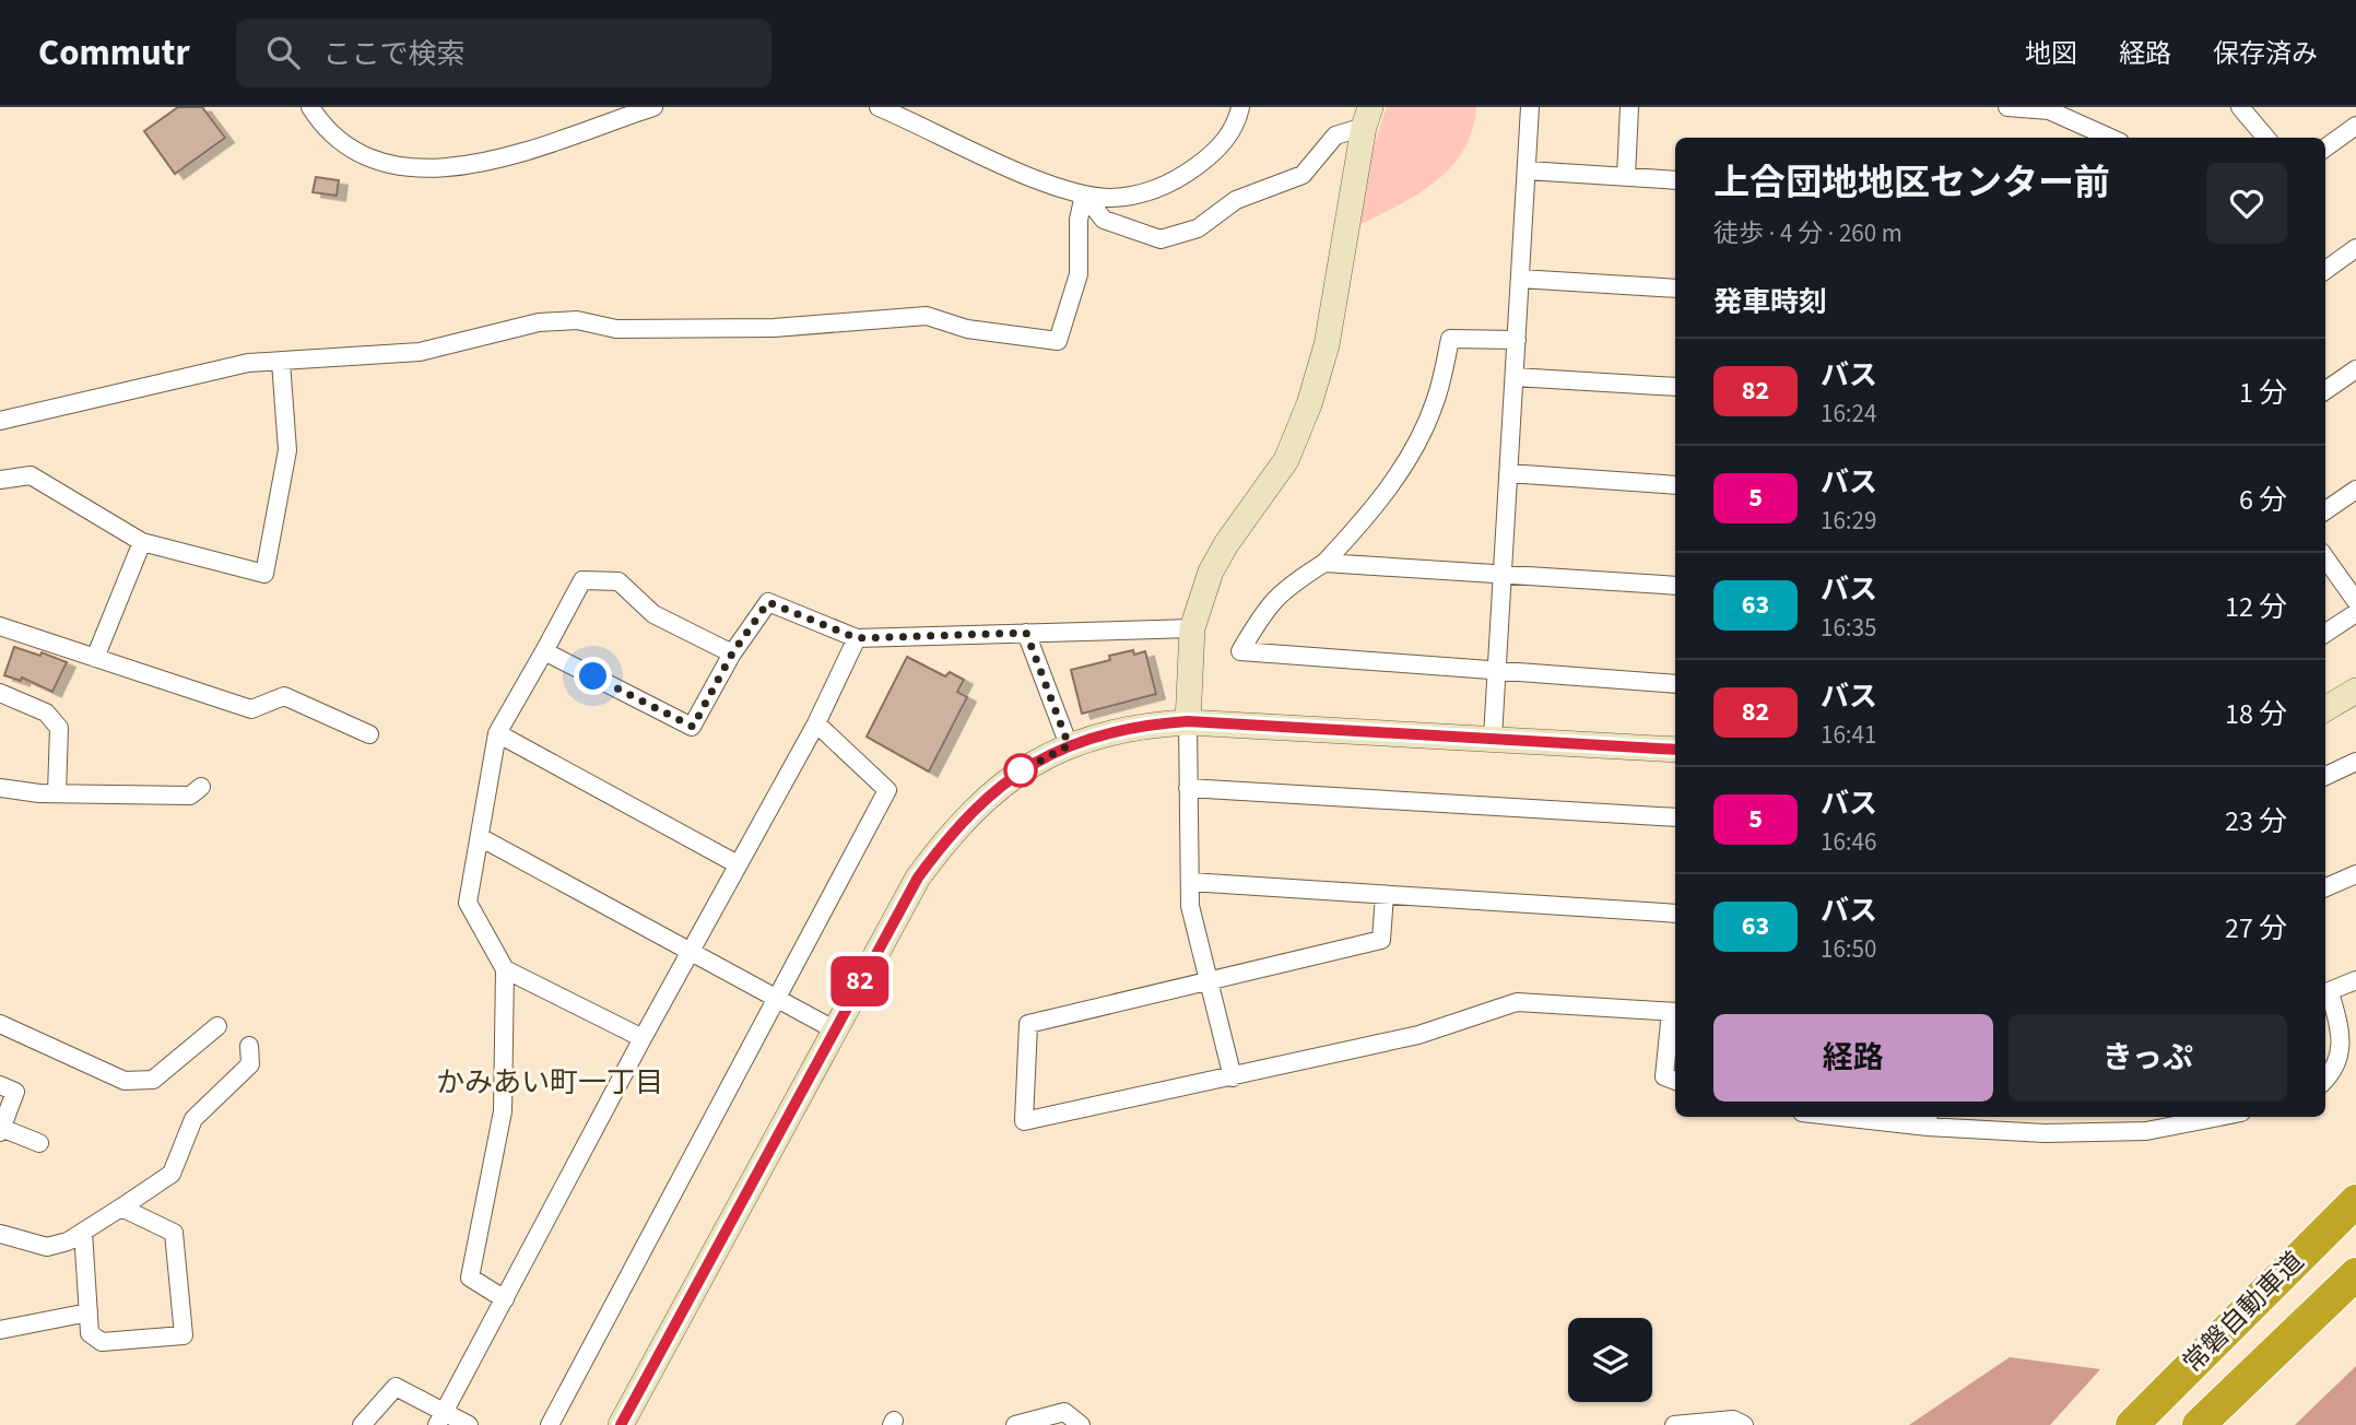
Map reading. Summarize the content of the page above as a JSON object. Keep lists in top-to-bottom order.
{
  "streets": {
    "highway": ["常磐自動車道"]
  },
  "districts": ["かみあい町一丁目"],
  "lines": ["bus line 82"],
  "page": {
    "header": "Commutr",
    "search": "ここで検索",
    "nav": ["地図", "経路", "保存済み"],
    "on_map": "82",
    "heading": [
      ["上合団地地区センター前", "徒歩 · 4 分 · 260 m"],
      "発車時刻"
    ],
    "list": [
      {
        "mark": "82",
        "name": "バス",
        "note": "16:24",
        "value": "1 分"
      },
      {
        "mark": "5",
        "name": "バス",
        "note": "16:29",
        "value": "6 分"
      },
      {
        "mark": "63",
        "name": "バス",
        "note": "16:35",
        "value": "12 分"
      },
      {
        "mark": "82",
        "name": "バス",
        "note": "16:41",
        "value": "18 分"
      },
      {
        "mark": "5",
        "name": "バス",
        "note": "16:46",
        "value": "23 分"
      },
      {
        "mark": "63",
        "name": "バス",
        "note": "16:50",
        "value": "27 分"
      }
    ],
    "buttons": ["経路", "きっぷ"]
  }
}
